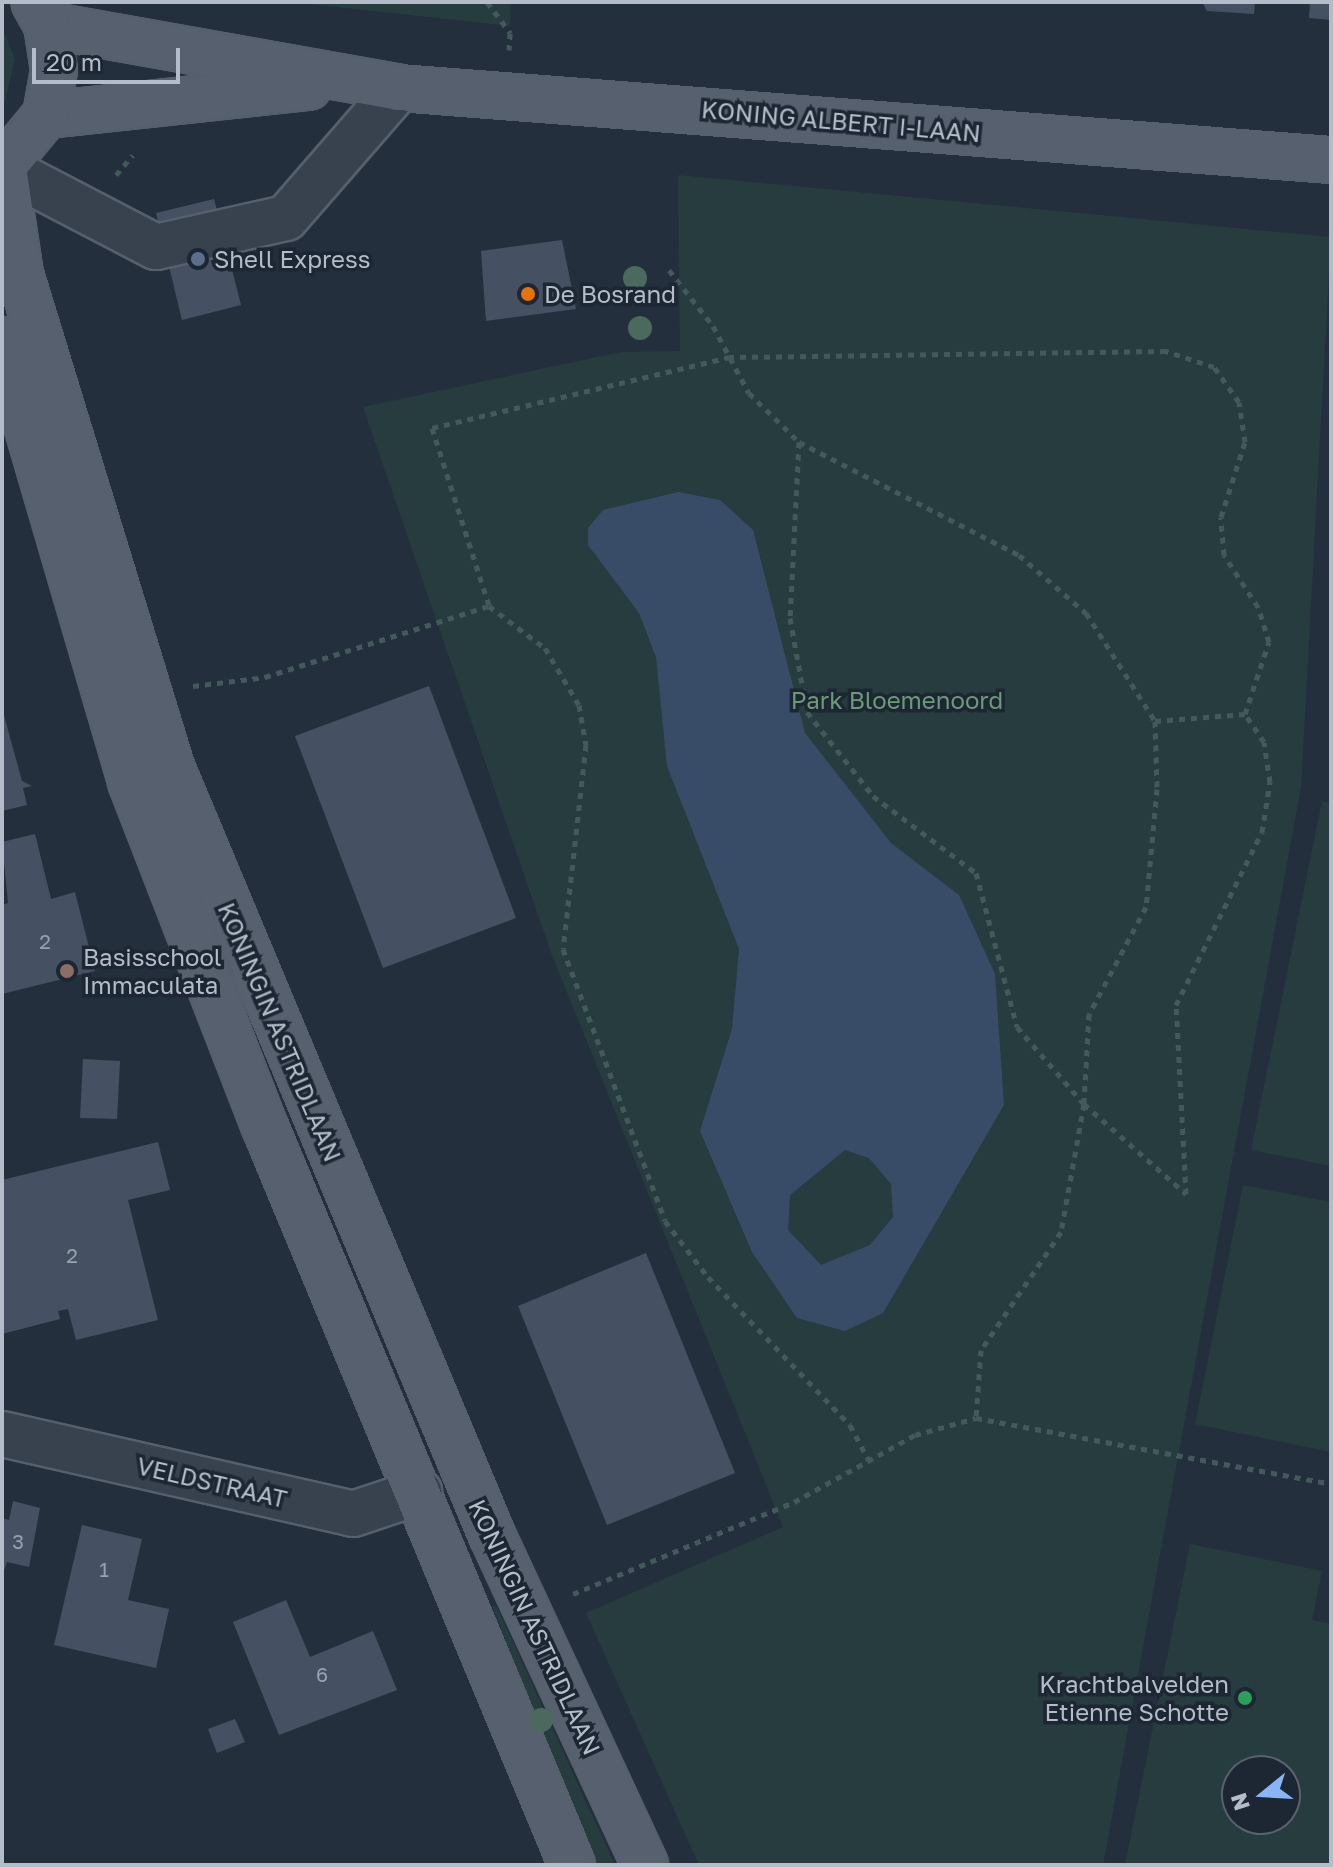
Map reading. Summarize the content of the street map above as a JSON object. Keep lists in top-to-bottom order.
{
  "streets": {
    "main road": ["KONING ALBERT I-LAAN", "KONINGIN ASTRIDLAAN"],
    "street": ["VELDSTRAAT"]
  },
  "crossings": [
    ["KONINGIN ASTRIDLAAN", "VELDSTRAAT"]
  ],
  "parks": ["Park Bloemenoord"],
  "places": [
    "Shell Express",
    "De Bosrand",
    "Basisschool Immaculata",
    "Krachtbalvelden Etienne Schotte"
  ],
  "house_numbers": [
    "2",
    "2",
    "3",
    "1",
    "6"
  ],
  "scale_bar": "20 m",
  "north": "left"
}
